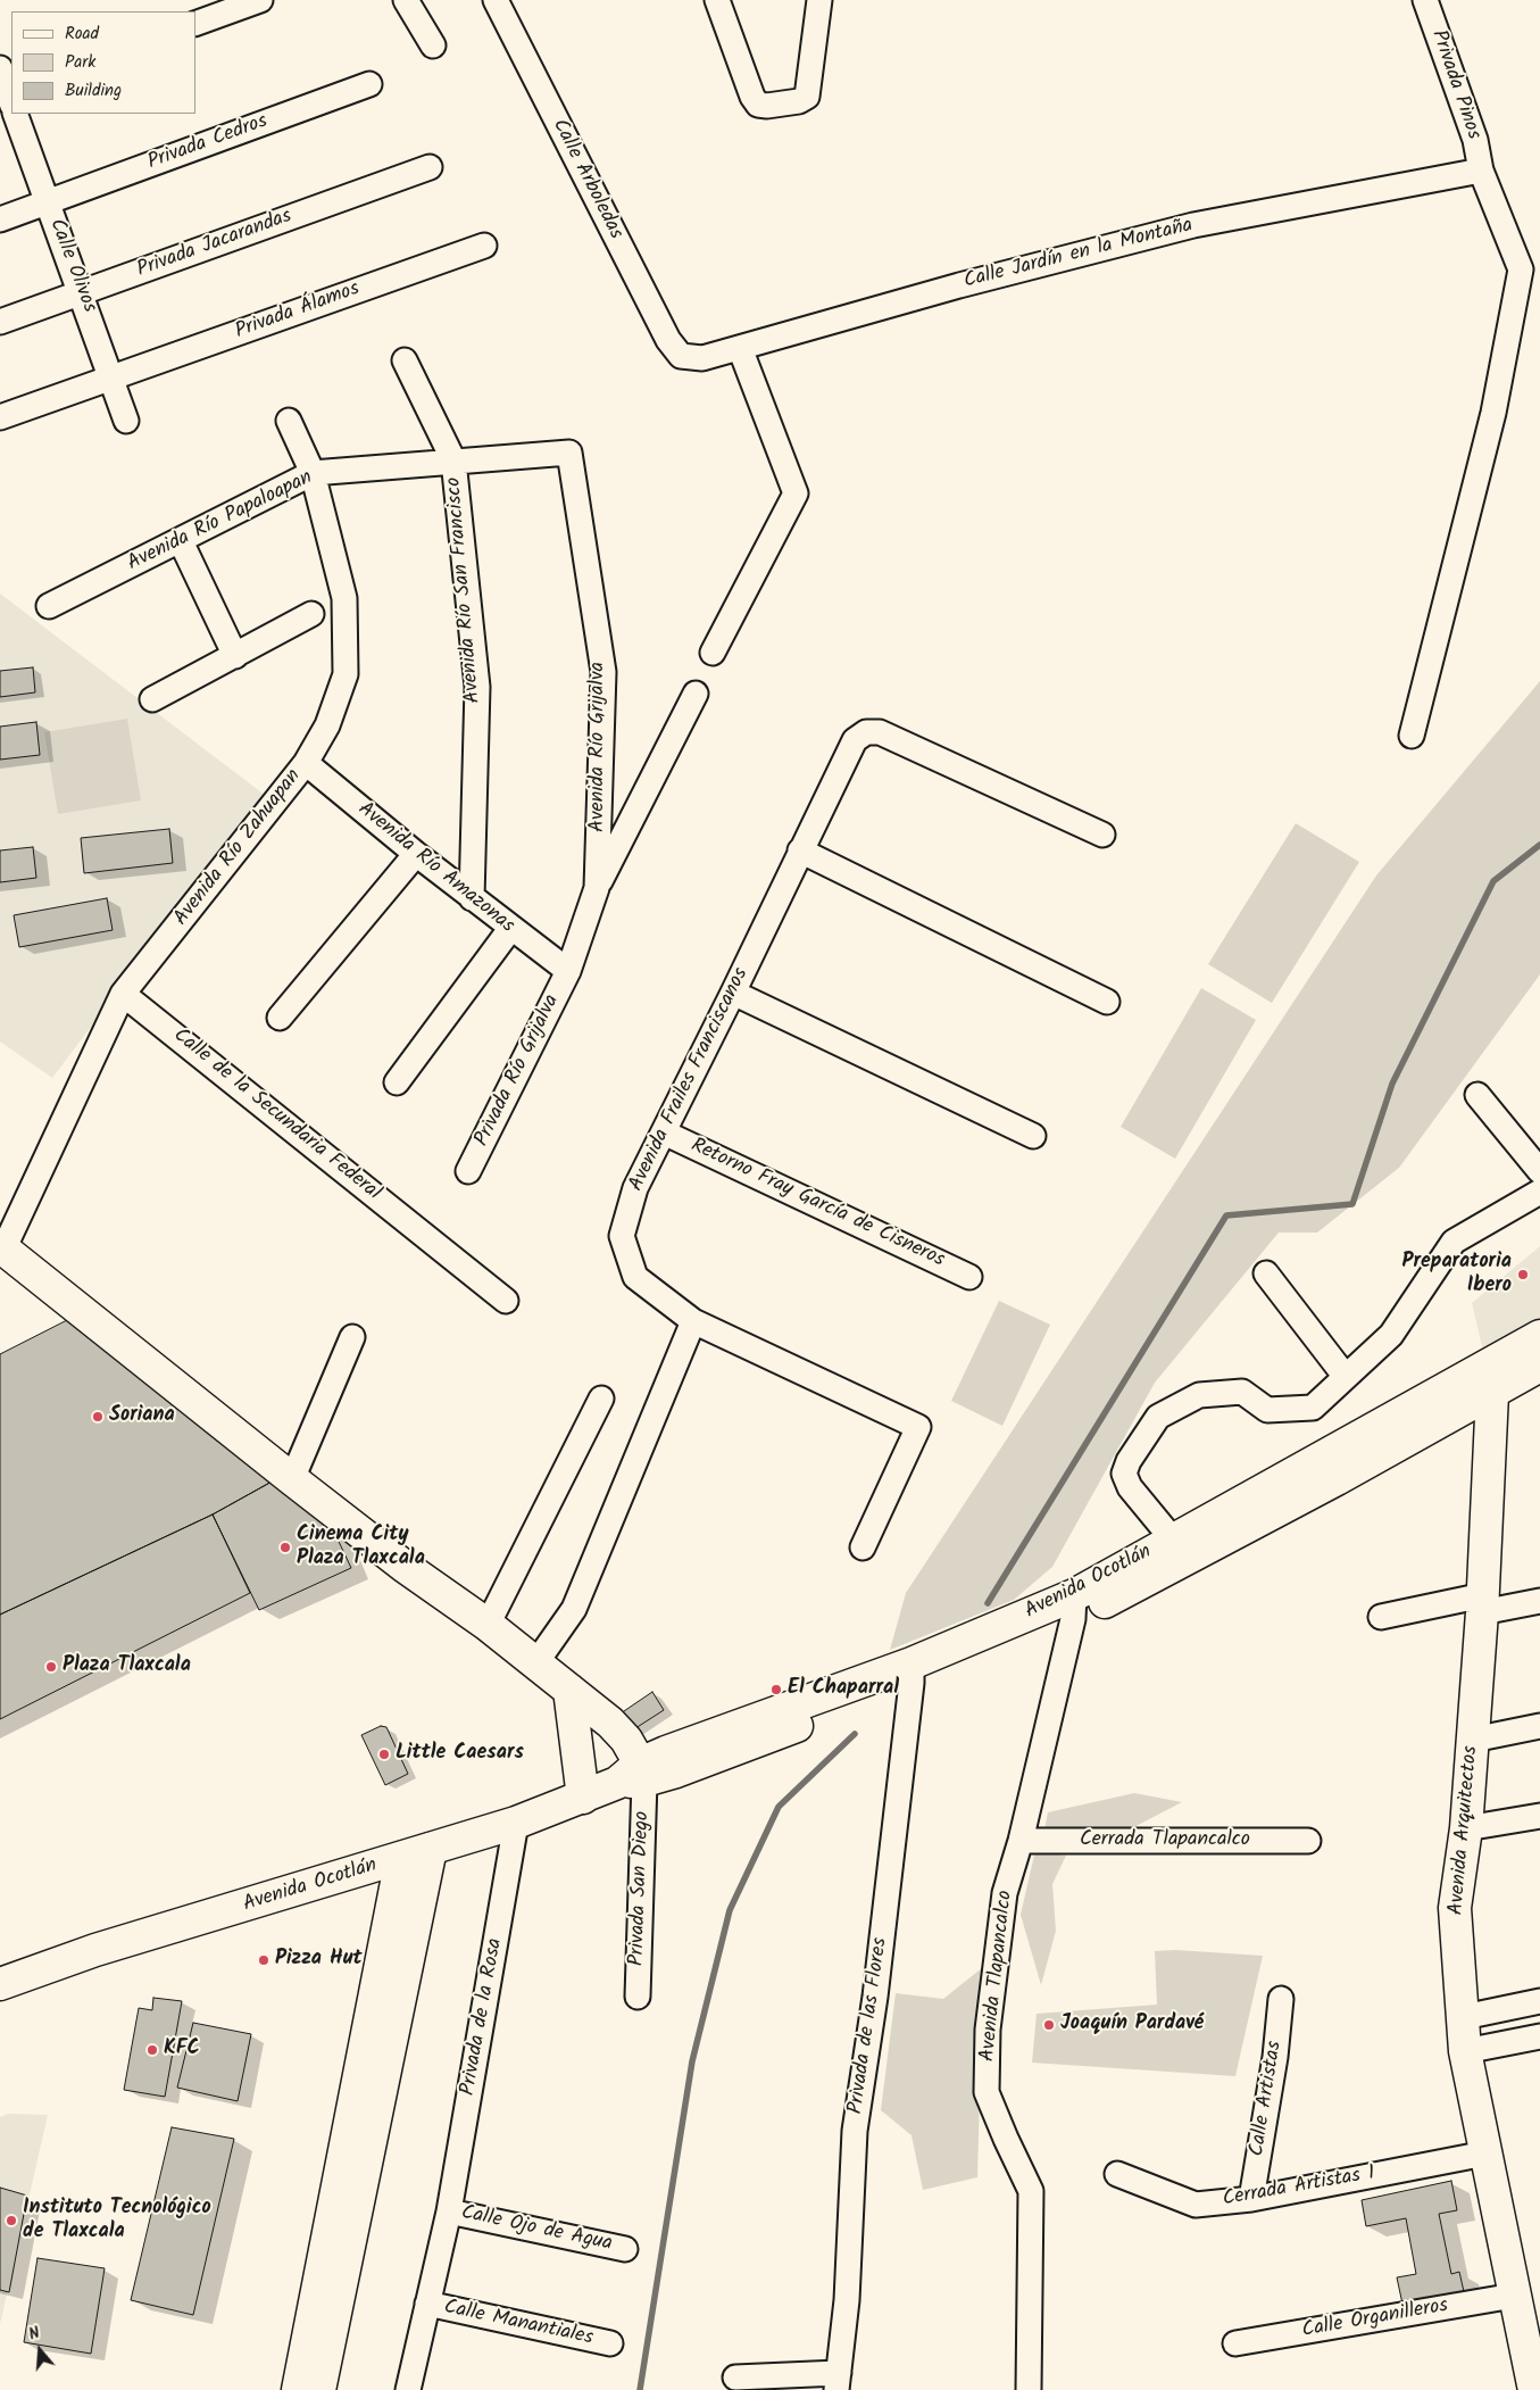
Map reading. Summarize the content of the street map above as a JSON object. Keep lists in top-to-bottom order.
{
  "streets": {
    "main road": ["Avenida Ocotlán", "Avenida Arquitectos"],
    "street": [
      "Privada Pinos",
      "Privada Cedros",
      "Calle Arboledas",
      "Privada Jacarandas",
      "Calle Jardín en la Montaña",
      "Calle Olivos",
      "Privada Álamos",
      "Avenida Río Papaloapan",
      "Avenida Río San Francisco",
      "Avenida Río Grijalva",
      "Avenida Río Zahuapan",
      "Avenida Río Amazonas",
      "Privada Río Grijalva",
      "Avenida Frailes Franciscanos",
      "Calle de la Secundaria Federal",
      "Retorno Fray García de Cisneros",
      "Cerrada Tlapancalco",
      "Privada San Diego",
      "Avenida Tlapancalco",
      "Privada de la Rosa",
      "Privada de las Flores",
      "Calle Artistas",
      "Cerrada Artistas 1",
      "Calle Ojo de Agua",
      "Calle Organilleros",
      "Calle Manantiales"
    ]
  },
  "crossings": [
    ["Privada Pinos", "Calle Jardín en la Montaña"],
    ["Privada Cedros", "Calle Olivos"],
    ["Calle Arboledas", "Calle Jardín en la Montaña"],
    ["Privada Jacarandas", "Calle Olivos"],
    ["Calle Olivos", "Privada Álamos"],
    ["Avenida Río Papaloapan", "Avenida Río San Francisco"],
    ["Avenida Río Papaloapan", "Avenida Río Grijalva"],
    ["Avenida Río Papaloapan", "Avenida Río Zahuapan"],
    ["Avenida Río San Francisco", "Avenida Río Amazonas"],
    ["Avenida Río Grijalva", "Avenida Río Amazonas"],
    ["Avenida Río Grijalva", "Privada Río Grijalva"],
    ["Avenida Río Zahuapan", "Avenida Río Amazonas"],
    ["Avenida Río Zahuapan", "Calle de la Secundaria Federal"],
    ["Avenida Río Amazonas", "Privada Río Grijalva"],
    ["Avenida Frailes Franciscanos", "Retorno Fray García de Cisneros"],
    ["Avenida Ocotlán", "Avenida Arquitectos"],
    ["Avenida Ocotlán", "Privada San Diego"],
    ["Avenida Ocotlán", "Avenida Tlapancalco"],
    ["Avenida Ocotlán", "Privada de la Rosa"],
    ["Avenida Ocotlán", "Privada de las Flores"],
    ["Avenida Arquitectos", "Cerrada Artistas 1"],
    ["Avenida Arquitectos", "Calle Organilleros"],
    ["Cerrada Tlapancalco", "Avenida Tlapancalco"],
    ["Privada de la Rosa", "Calle Ojo de Agua"],
    ["Privada de la Rosa", "Calle Manantiales"],
    ["Calle Artistas", "Cerrada Artistas 1"]
  ],
  "places": [
    "Preparatoria Ibero",
    "Soriana",
    "Cinema City Plaza Tlaxcala",
    "Plaza Tlaxcala",
    "El Chaparral",
    "Little Caesars",
    "Pizza Hut",
    "Joaquín Pardavé",
    "KFC",
    "Instituto Tecnológico de Tlaxcala"
  ],
  "legend": ["Road", "Park", "Building"],
  "north": "top"
}
